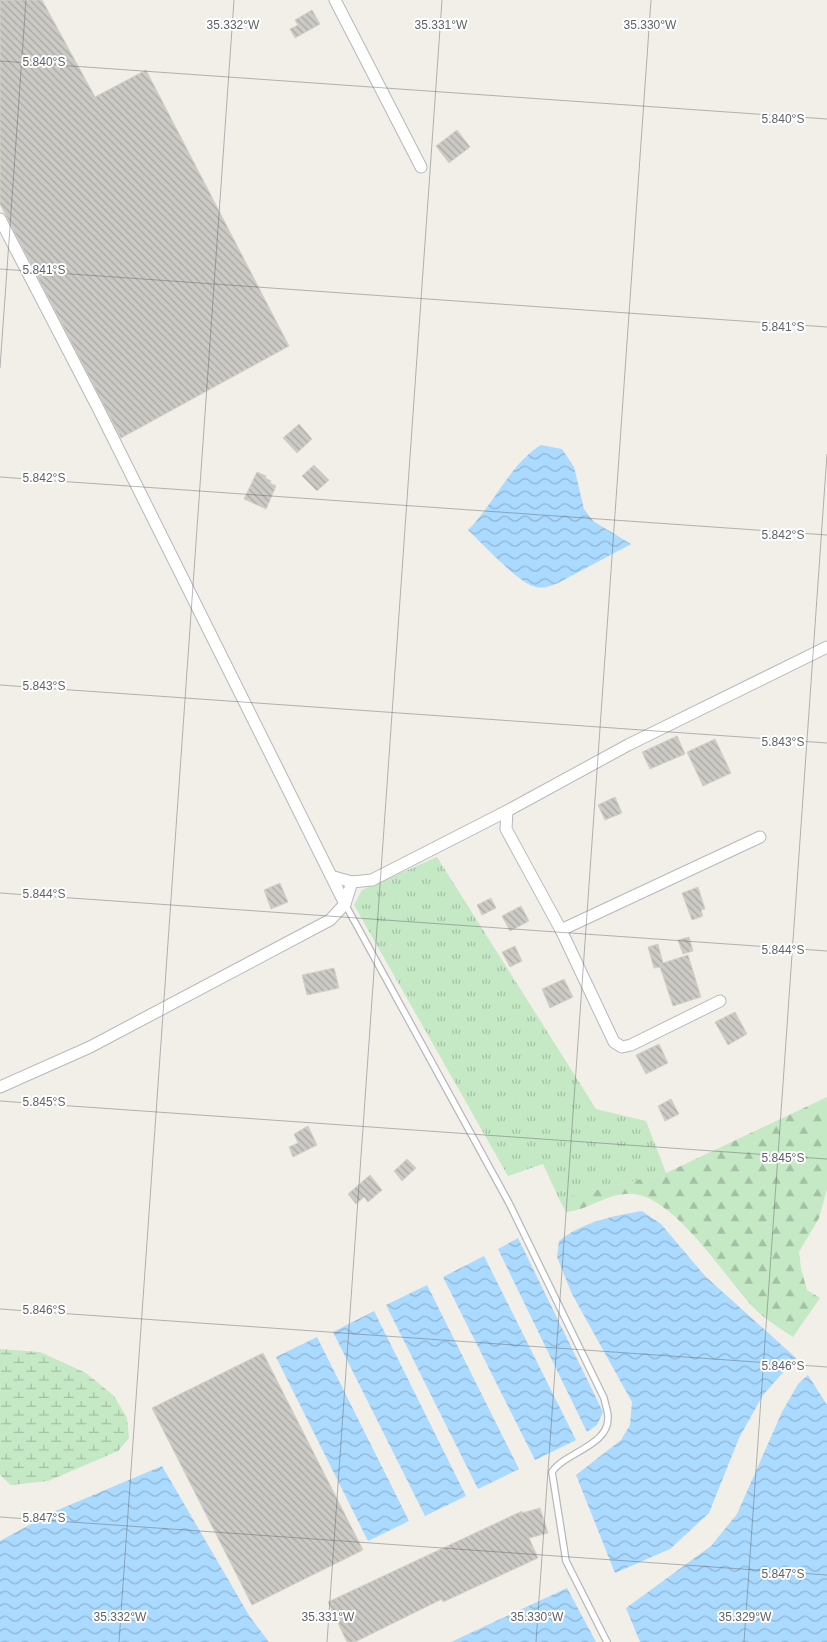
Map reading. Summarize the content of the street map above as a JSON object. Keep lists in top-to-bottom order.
{
  "coordinates": [
    "35.332°W",
    "35.331°W",
    "35.330°W",
    "5.840°S",
    "5.841°S",
    "5.842°S",
    "5.843°S",
    "5.844°S",
    "5.845°S",
    "5.846°S",
    "5.847°S",
    "35.329°W"
  ]
}
